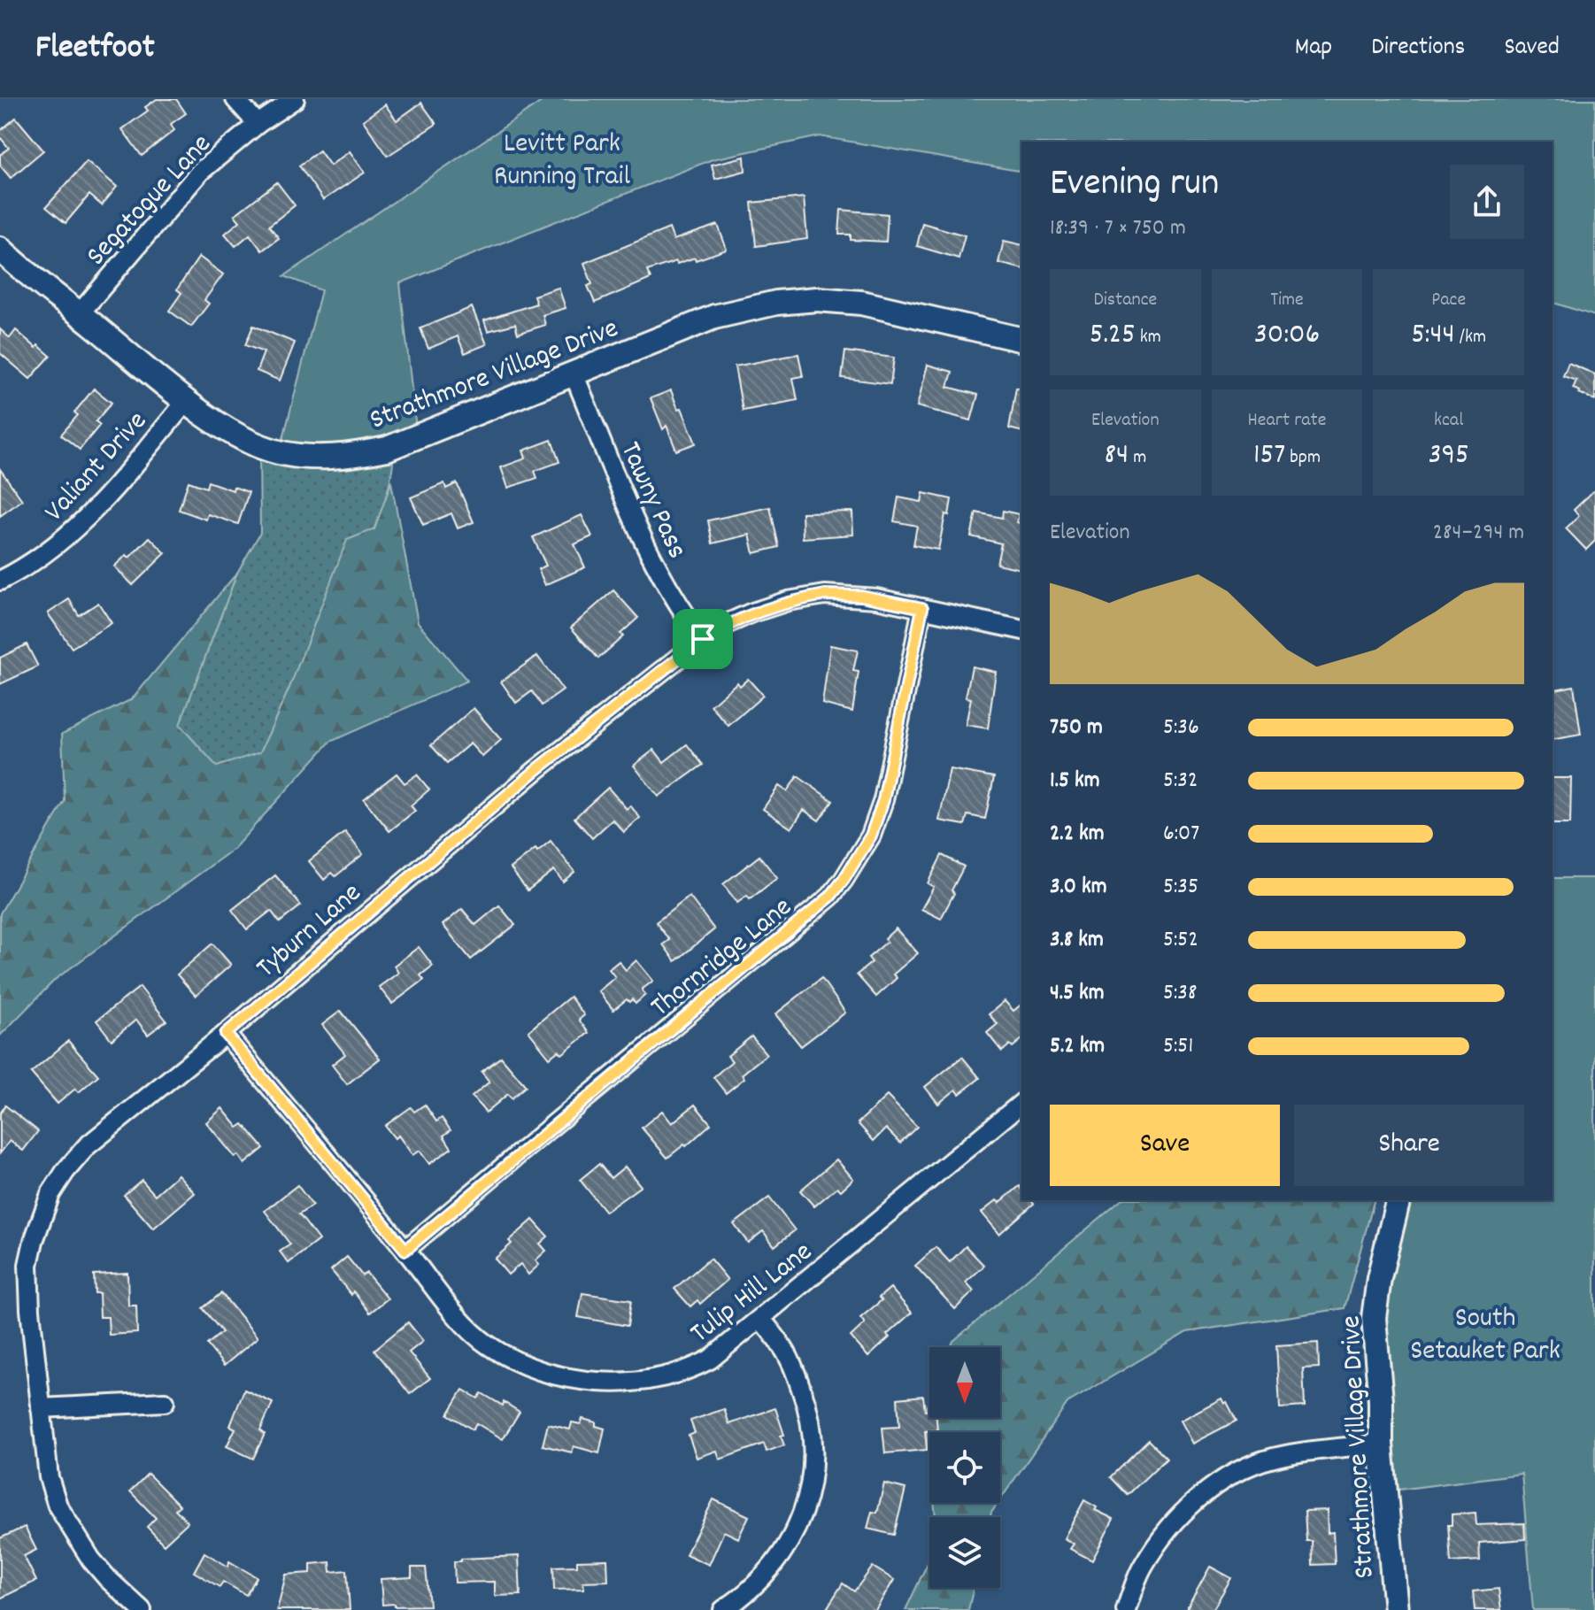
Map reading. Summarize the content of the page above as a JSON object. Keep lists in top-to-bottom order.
{
  "streets": {
    "street": [
      "Segatogue Lane",
      "Strathmore Village Drive",
      "Valiant Drive",
      "Tawny Pass",
      "Tyburn Lane",
      "Thornridge Lane",
      "Tulip Hill Lane"
    ]
  },
  "crossings": [
    ["Segatogue Lane", "Strathmore Village Drive"],
    ["Strathmore Village Drive", "Valiant Drive"],
    ["Strathmore Village Drive", "Tawny Pass"],
    ["Tawny Pass", "Tyburn Lane"],
    ["Tyburn Lane", "Thornridge Lane"],
    ["Tyburn Lane", "Tulip Hill Lane"],
    ["Thornridge Lane", "Tulip Hill Lane"]
  ],
  "parks": ["Levitt Park Running Trail", "South Setauket Park"],
  "north": "bottom",
  "page": {
    "header": "Fleetfoot",
    "nav": ["Map", "Directions", "Saved"],
    "heading": ["Evening run", "18:39 · 7 × 750 m"],
    "stats": [
      ["Distance", "5.25 km"],
      ["Time", "30:06"],
      ["Pace", "5:44 /km"],
      ["Elevation", "84 m"],
      ["Heart rate", "157 bpm"],
      ["kcal", "395"]
    ],
    "chart": ["Elevation", "284–294 m"],
    "list": [
      {
        "name": "750 m",
        "note": "5:36"
      },
      {
        "name": "1.5 km",
        "note": "5:32"
      },
      {
        "name": "2.2 km",
        "note": "6:07"
      },
      {
        "name": "3.0 km",
        "note": "5:35"
      },
      {
        "name": "3.8 km",
        "note": "5:52"
      },
      {
        "name": "4.5 km",
        "note": "5:38"
      },
      {
        "name": "5.2 km",
        "note": "5:51"
      }
    ],
    "buttons": ["Save", "Share"]
  }
}
